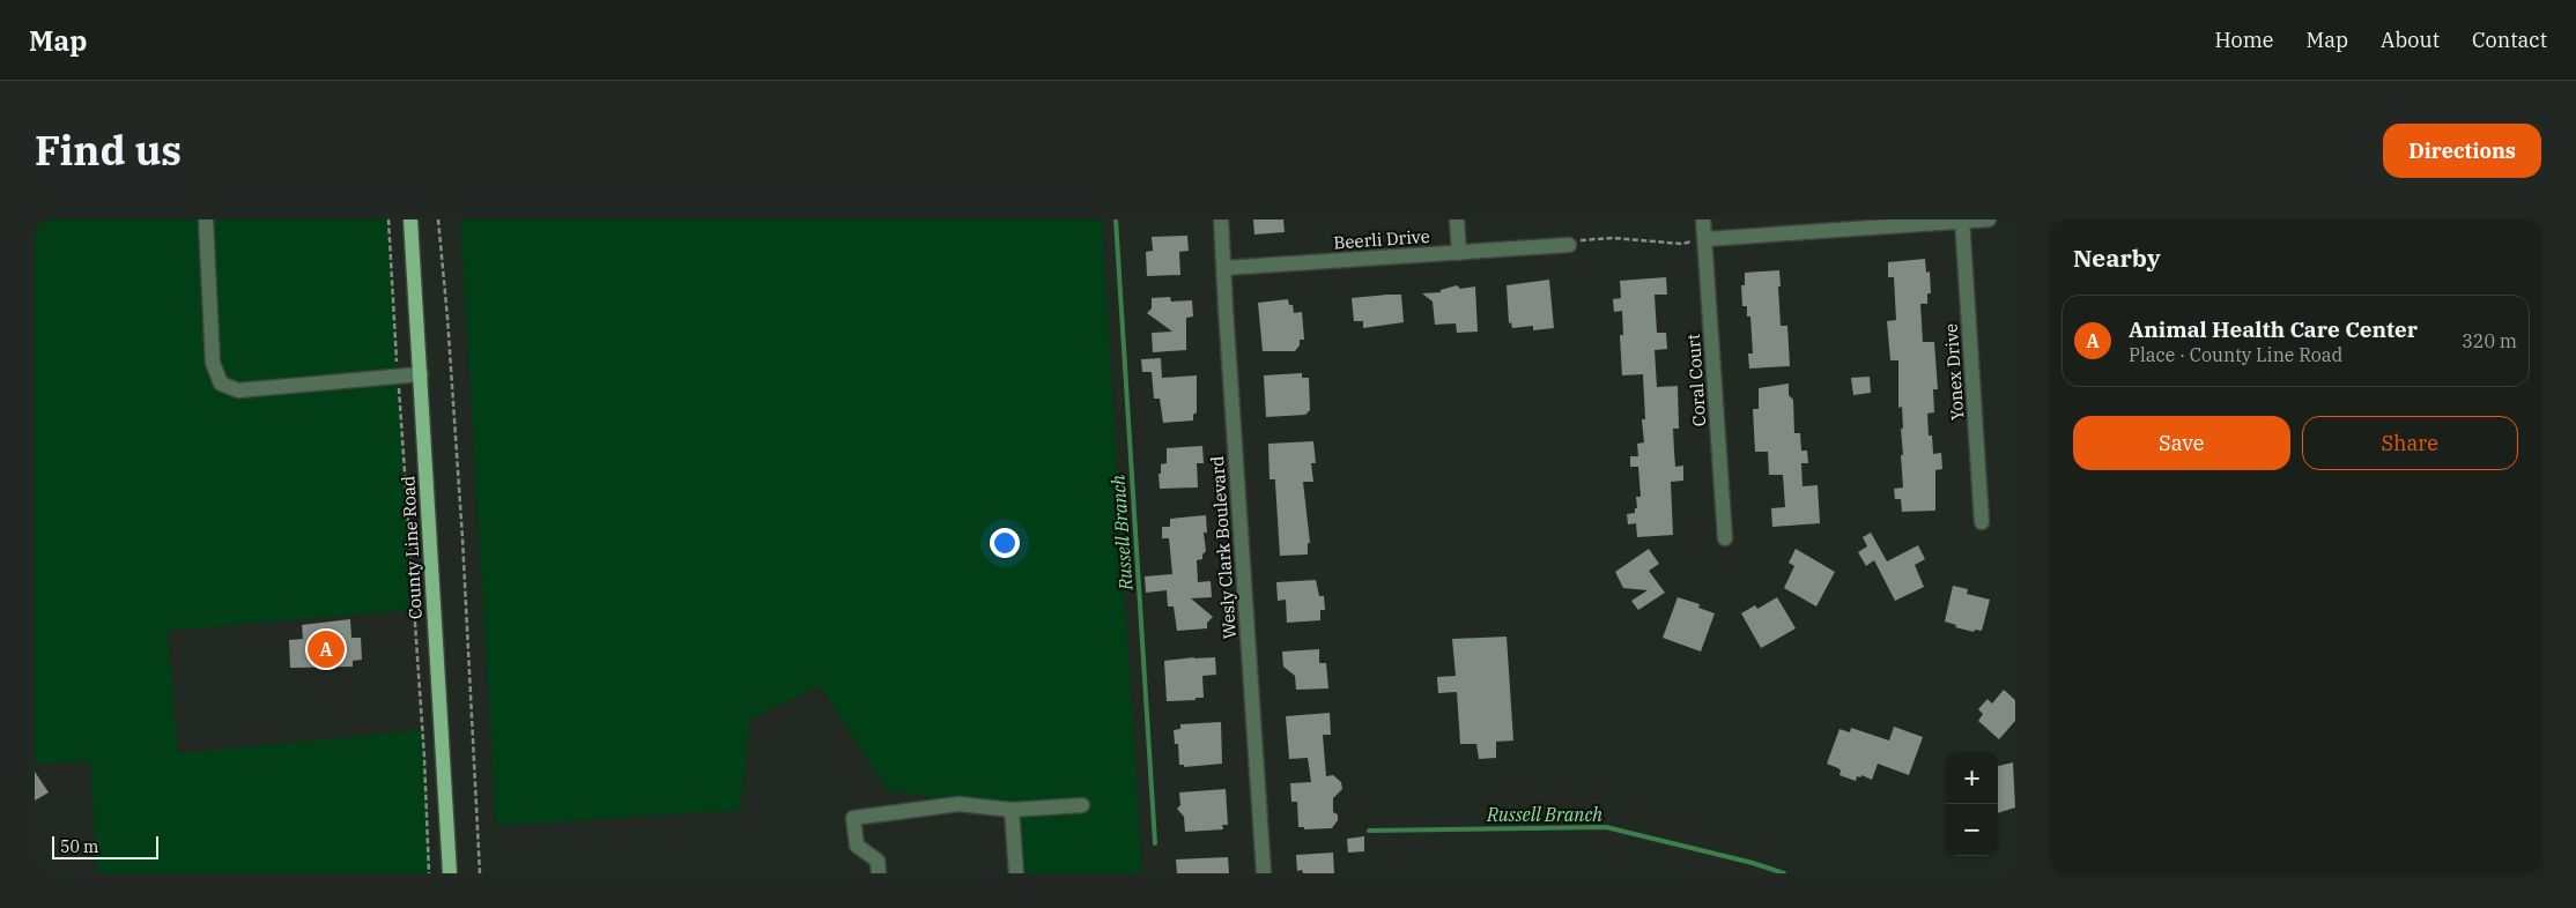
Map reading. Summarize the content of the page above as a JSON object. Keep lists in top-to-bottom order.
{
  "streets": {
    "main road": ["County Line Road"],
    "street": [
      "Beerli Drive",
      "Yonex Drive",
      "Coral Court",
      "Wesly Clark Boulevard"
    ]
  },
  "crossings": [
    ["Beerli Drive", "Wesly Clark Boulevard"]
  ],
  "water": ["Russell Branch"],
  "scale_bar": "50 m",
  "page": {
    "header": "Map",
    "nav": [
      "Home",
      "Map",
      "About",
      "Contact"
    ],
    "title": "Find us",
    "buttons": [
      "Directions",
      ["Save", "Share"]
    ],
    "heading": "Nearby",
    "list": [
      {
        "mark": "A",
        "name": "Animal Health Care Center",
        "note": "Place · County Line Road",
        "value": "320 m"
      }
    ],
    "pins": "A",
    "map_buttons": ["+", "−"],
    "scale": "50 m"
  }
}
